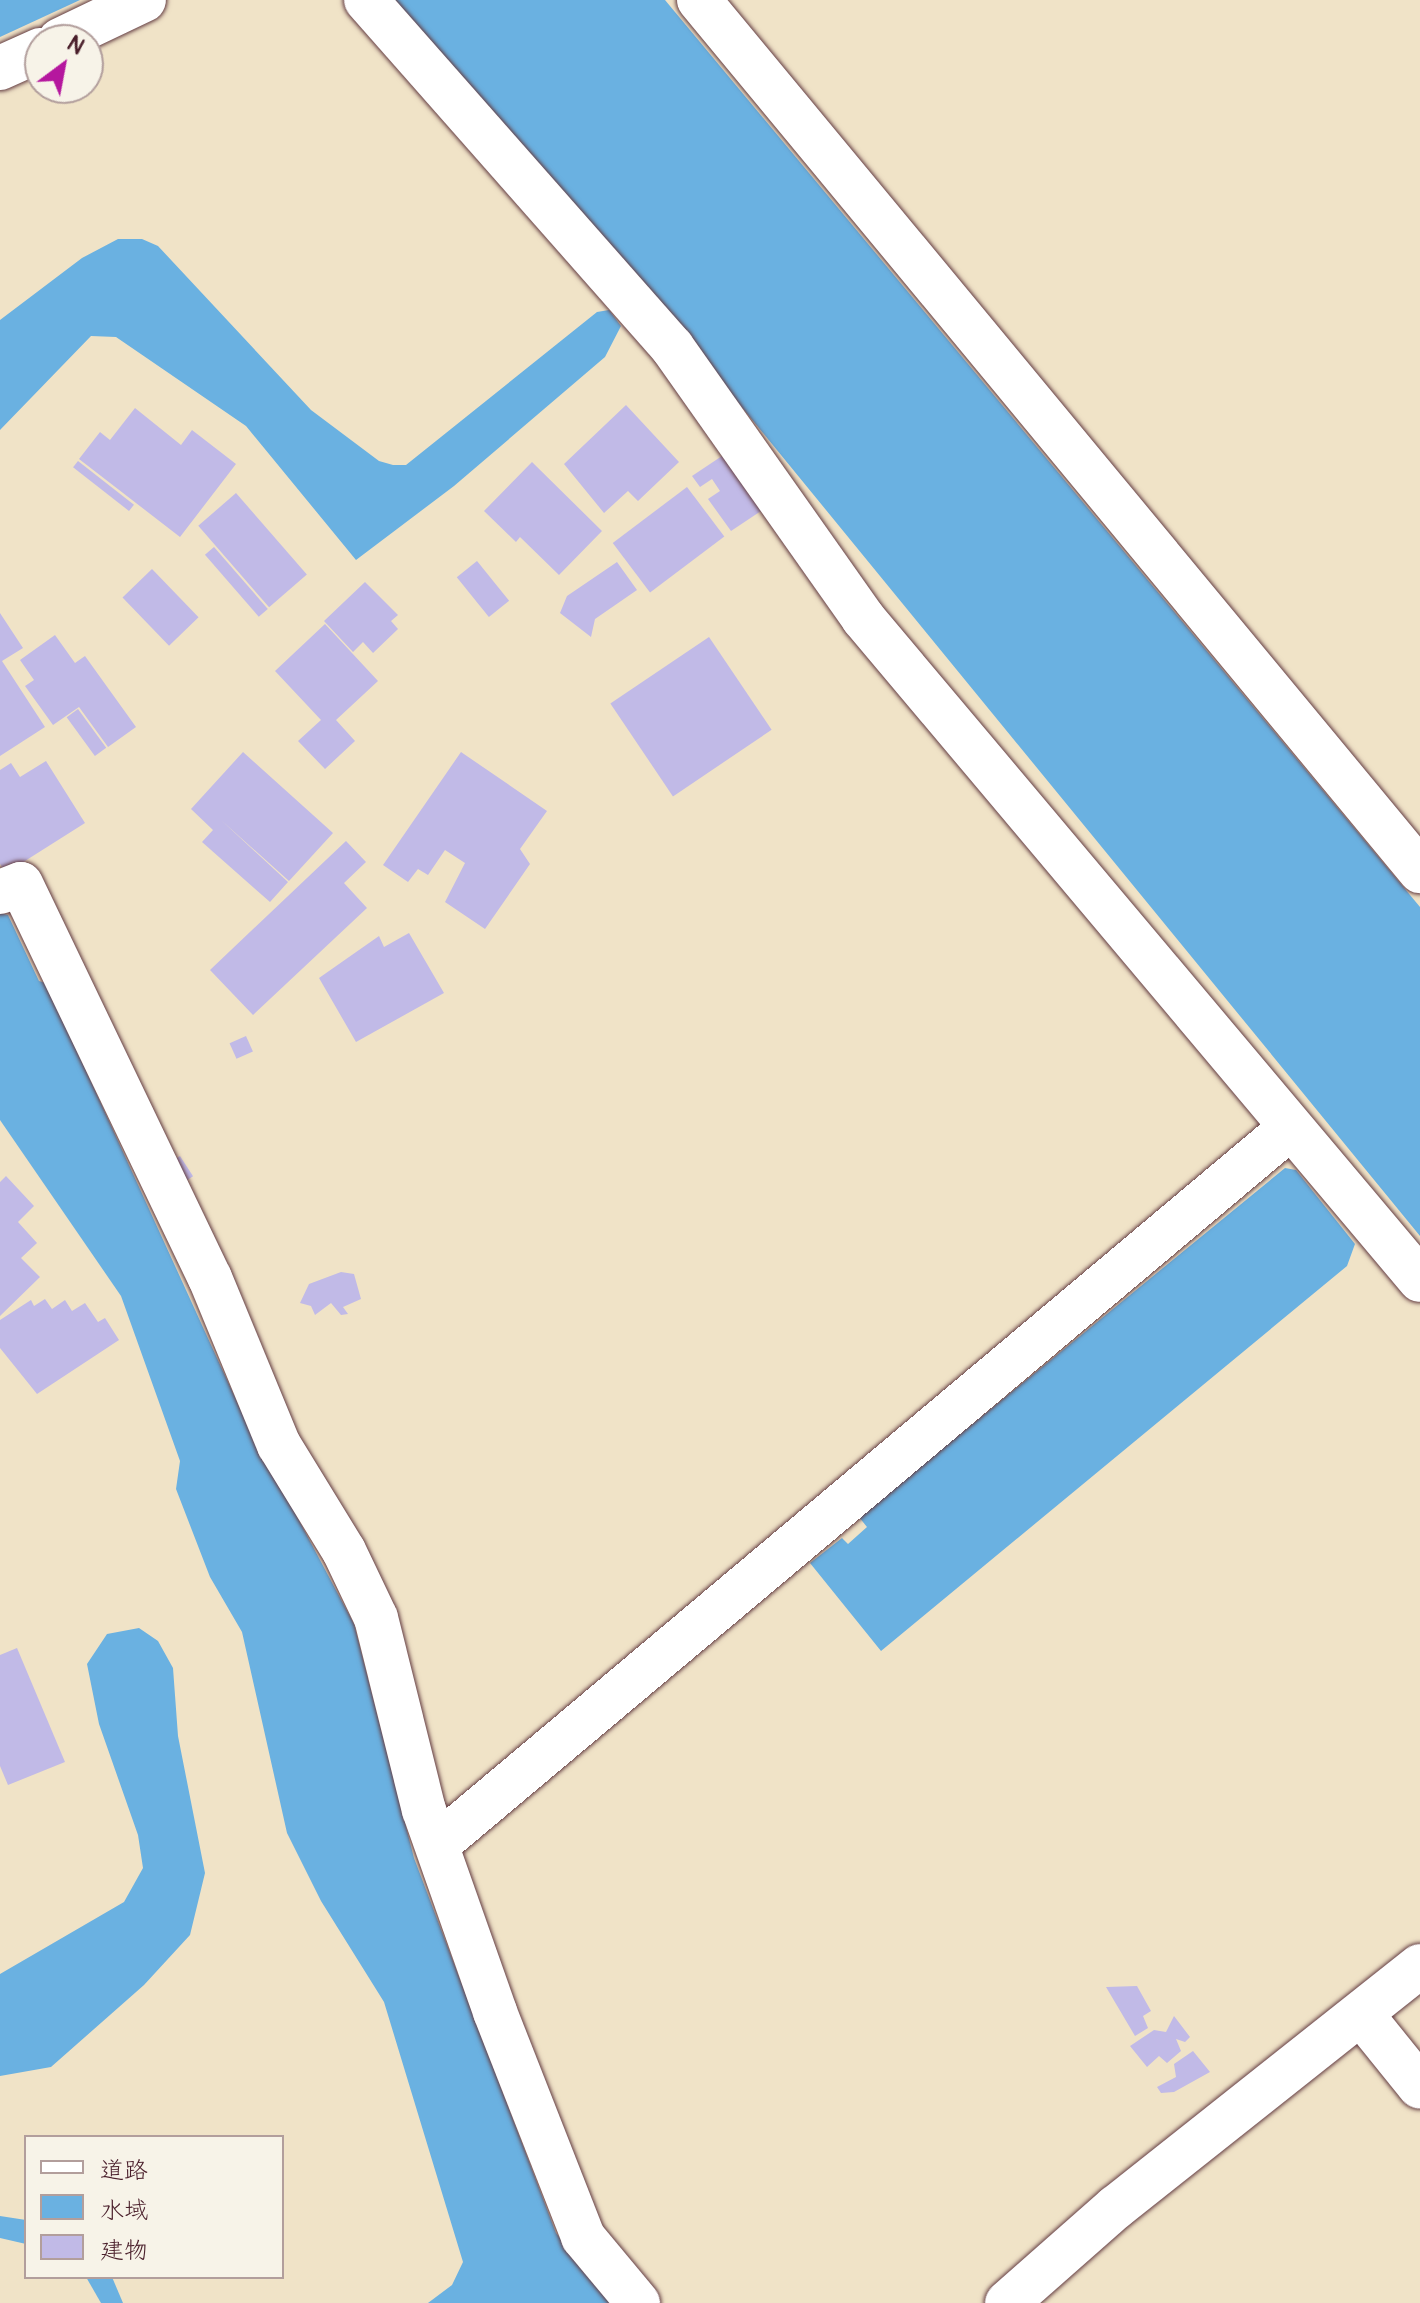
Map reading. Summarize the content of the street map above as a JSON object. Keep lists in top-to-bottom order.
{
  "legend": ["道路", "水域", "建物"],
  "north": "top right"
}
